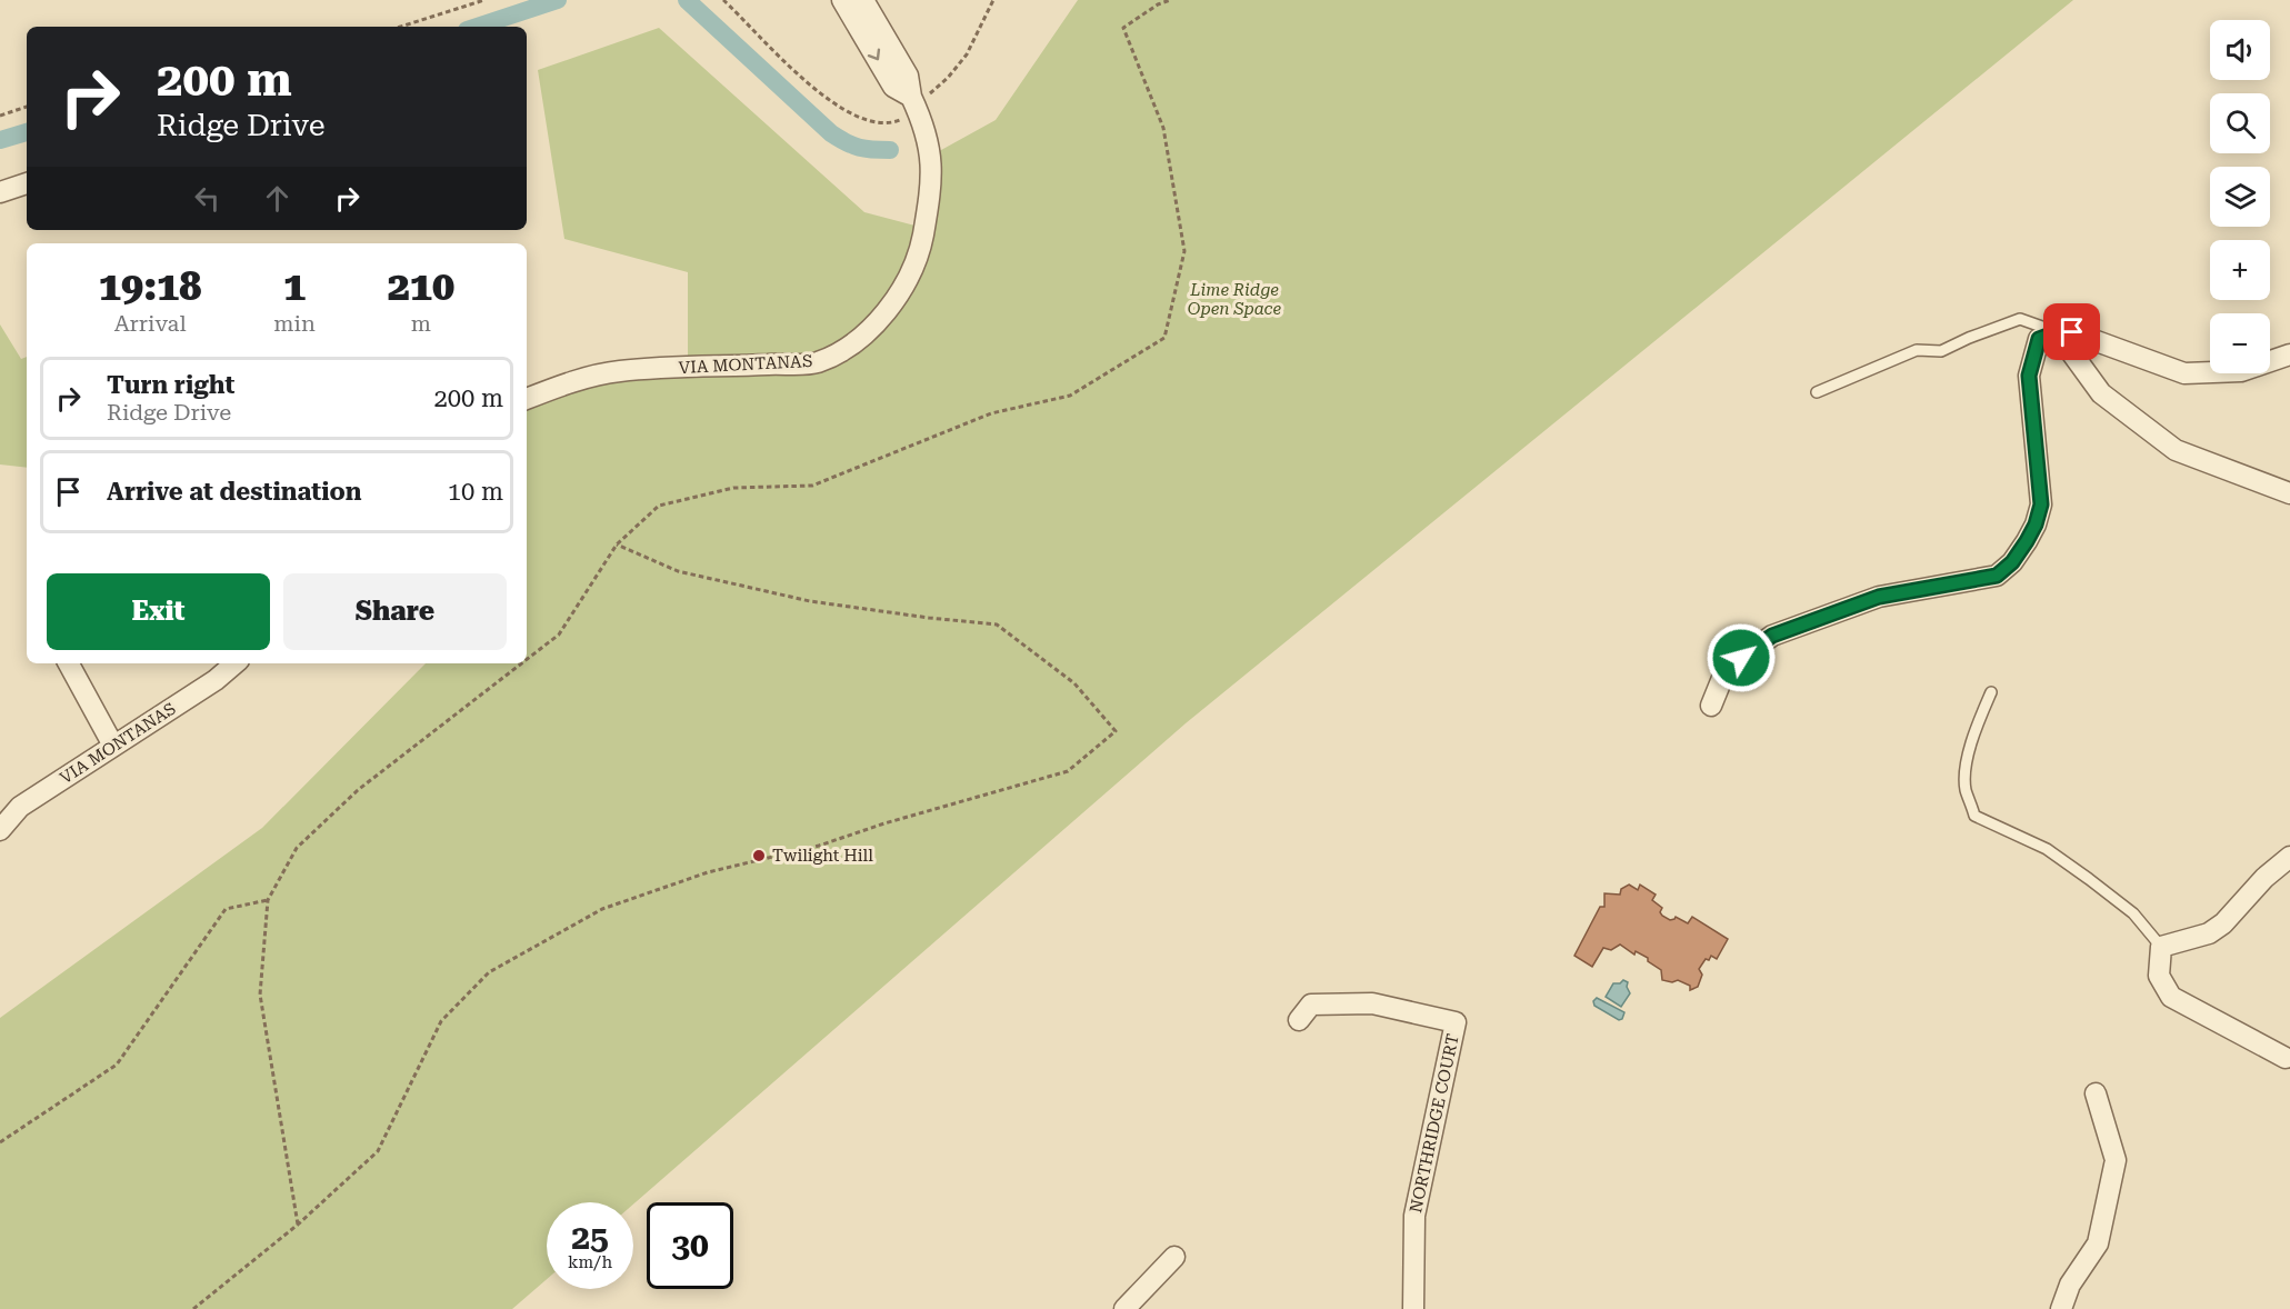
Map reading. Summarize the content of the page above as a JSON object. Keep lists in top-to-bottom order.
{
  "streets": {
    "street": ["VIA MONTANAS", "NORTHRIDGE COURT"]
  },
  "parks": ["Lime Ridge Open Space"],
  "places": ["Twilight Hill"],
  "page": {
    "map_buttons": ["+", "−"],
    "turn": ["200 m", "Ridge Drive"],
    "eta": [
      "19:18",
      "Arrival",
      "1",
      "min",
      "210",
      "m"
    ],
    "list": [
      {
        "name": "Turn right",
        "note": "Ridge Drive",
        "value": "200 m"
      },
      {
        "name": "Arrive at destination",
        "value": "10 m"
      }
    ],
    "buttons": ["Exit", "Share"],
    "speed": "25 km/h",
    "limit": "30"
  }
}
